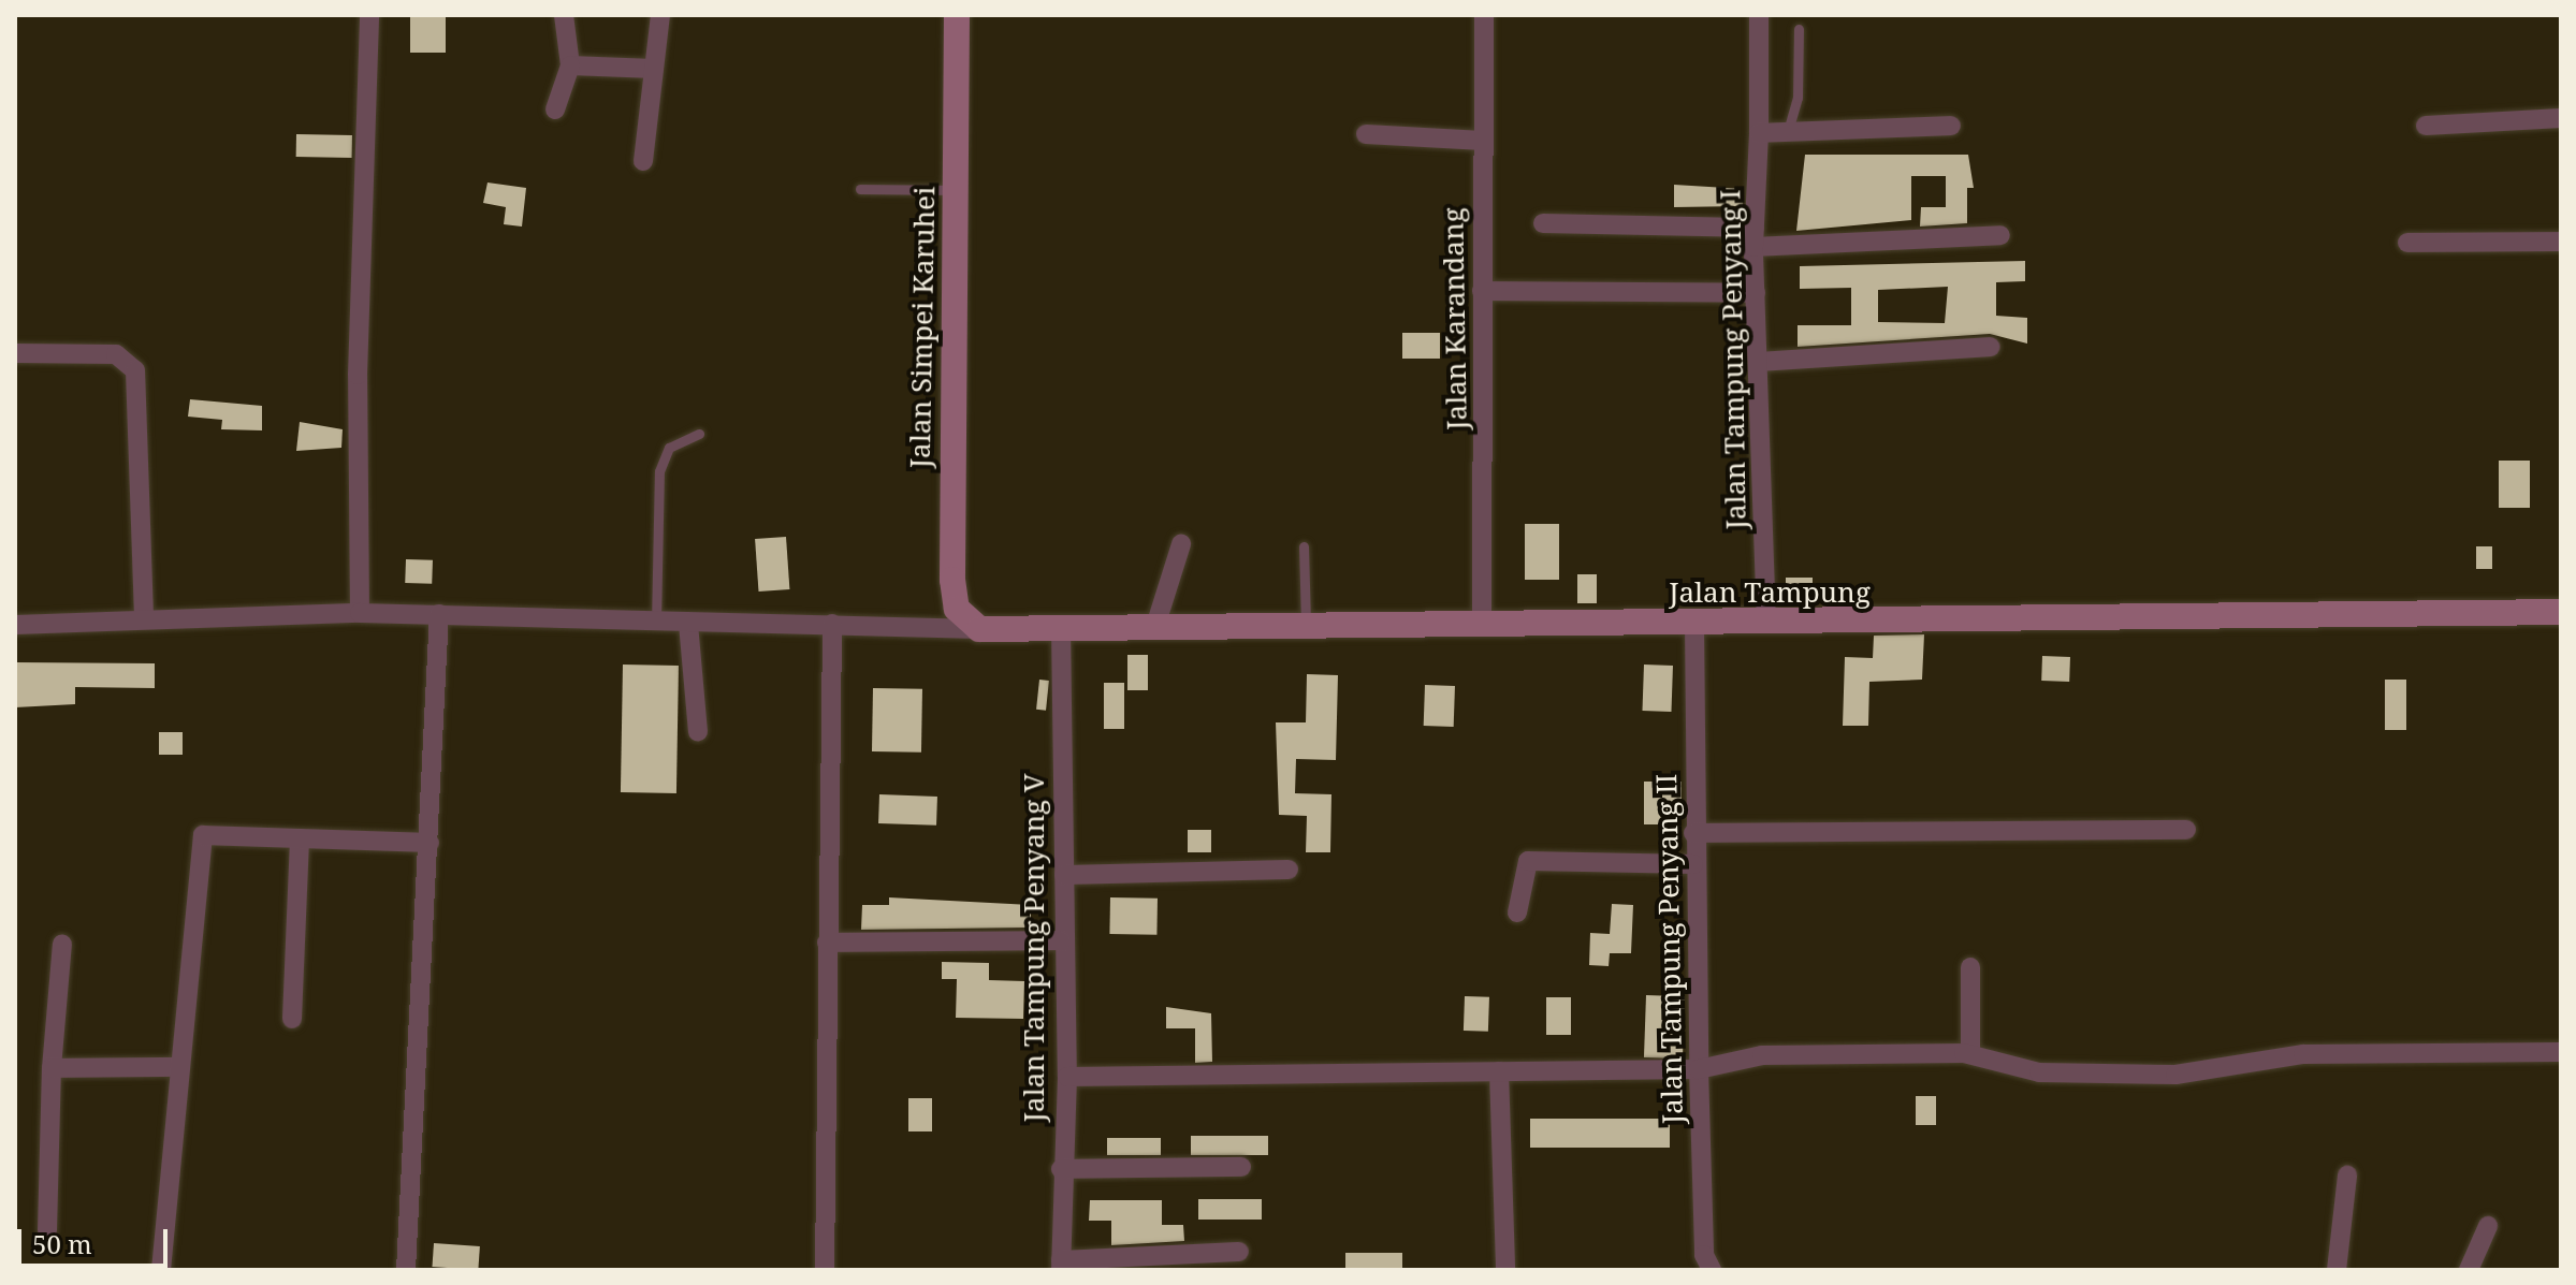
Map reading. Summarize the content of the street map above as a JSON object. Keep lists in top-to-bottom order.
{
  "streets": {
    "main road": ["Jalan Simpei Karuhei", "Jalan Tampung"],
    "street": [
      "Jalan Karandang",
      "Jalan Tampung Penyang I",
      "Jalan Tampung Penyang V",
      "Jalan Tampung Penyang II"
    ]
  },
  "crossings": [
    ["Jalan Karandang", "Jalan Tampung"],
    ["Jalan Simpei Karuhei", "Jalan Tampung"],
    ["Jalan Tampung Penyang I", "Jalan Tampung"],
    ["Jalan Tampung", "Jalan Tampung Penyang V"],
    ["Jalan Tampung", "Jalan Tampung Penyang II"]
  ],
  "scale_bar": "50 m"
}
